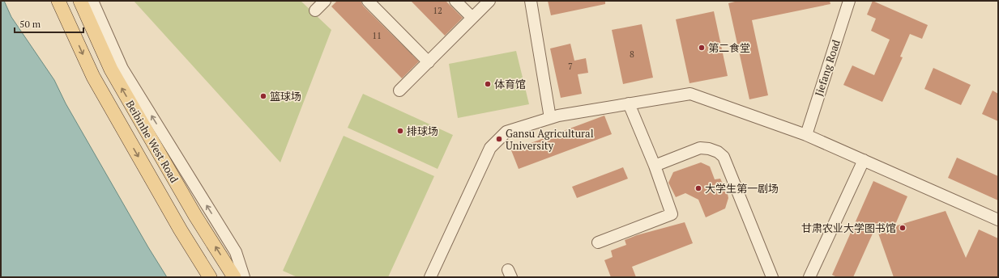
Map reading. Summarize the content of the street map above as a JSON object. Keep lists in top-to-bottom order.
{
  "streets": {
    "main road": ["Beibinhe West Road"],
    "street": ["Jiefang Road"]
  },
  "places": [
    "第二食堂",
    "体育馆",
    "篮球场",
    "排球场",
    "Gansu Agricultural University",
    "大学生第一剧场",
    "甘肃农业大学图书馆"
  ],
  "house_numbers": [
    "12",
    "11",
    "8",
    "7"
  ],
  "scale_bar": "50 m"
}
